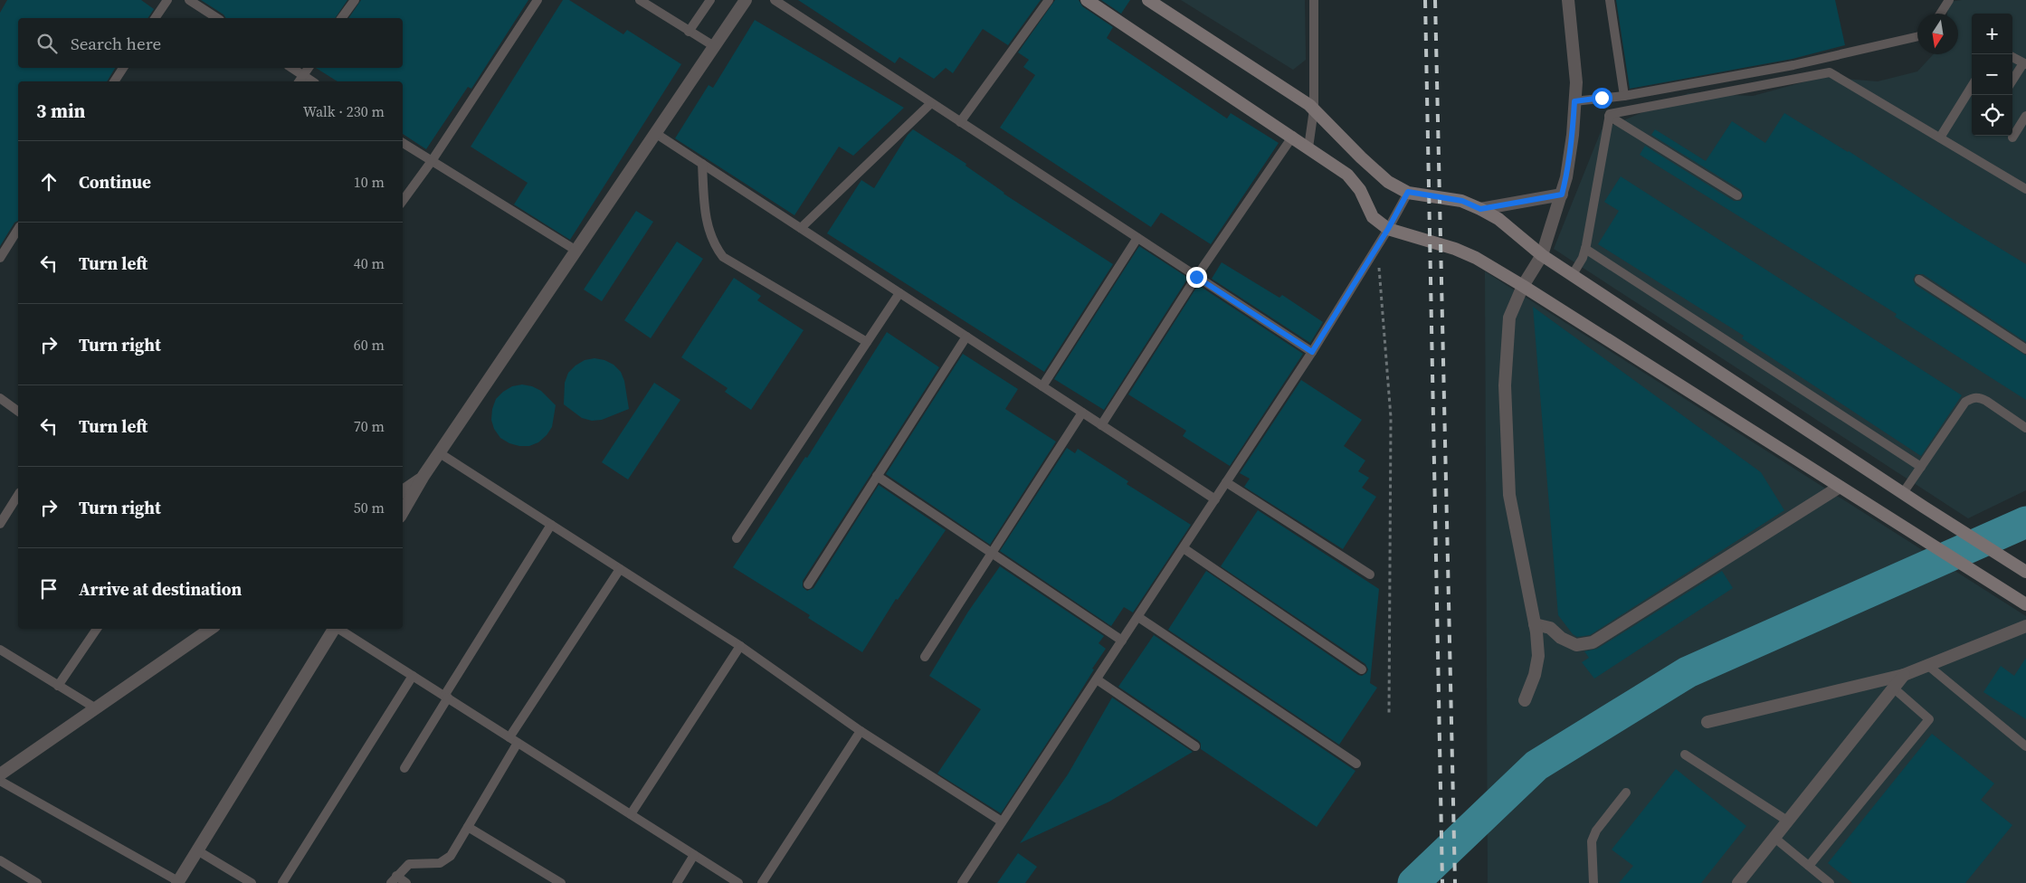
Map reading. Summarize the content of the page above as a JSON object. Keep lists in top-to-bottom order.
{
  "north": "bottom",
  "page": {
    "map_buttons": ["+", "−"],
    "search": "Search here",
    "heading": ["3 min", "Walk · 230 m"],
    "list": [
      ["Continue", "10 m"],
      ["Turn left", "40 m"],
      ["Turn right", "60 m"],
      ["Turn left", "70 m"],
      ["Turn right", "50 m"],
      "Arrive at destination"
    ]
  }
}
